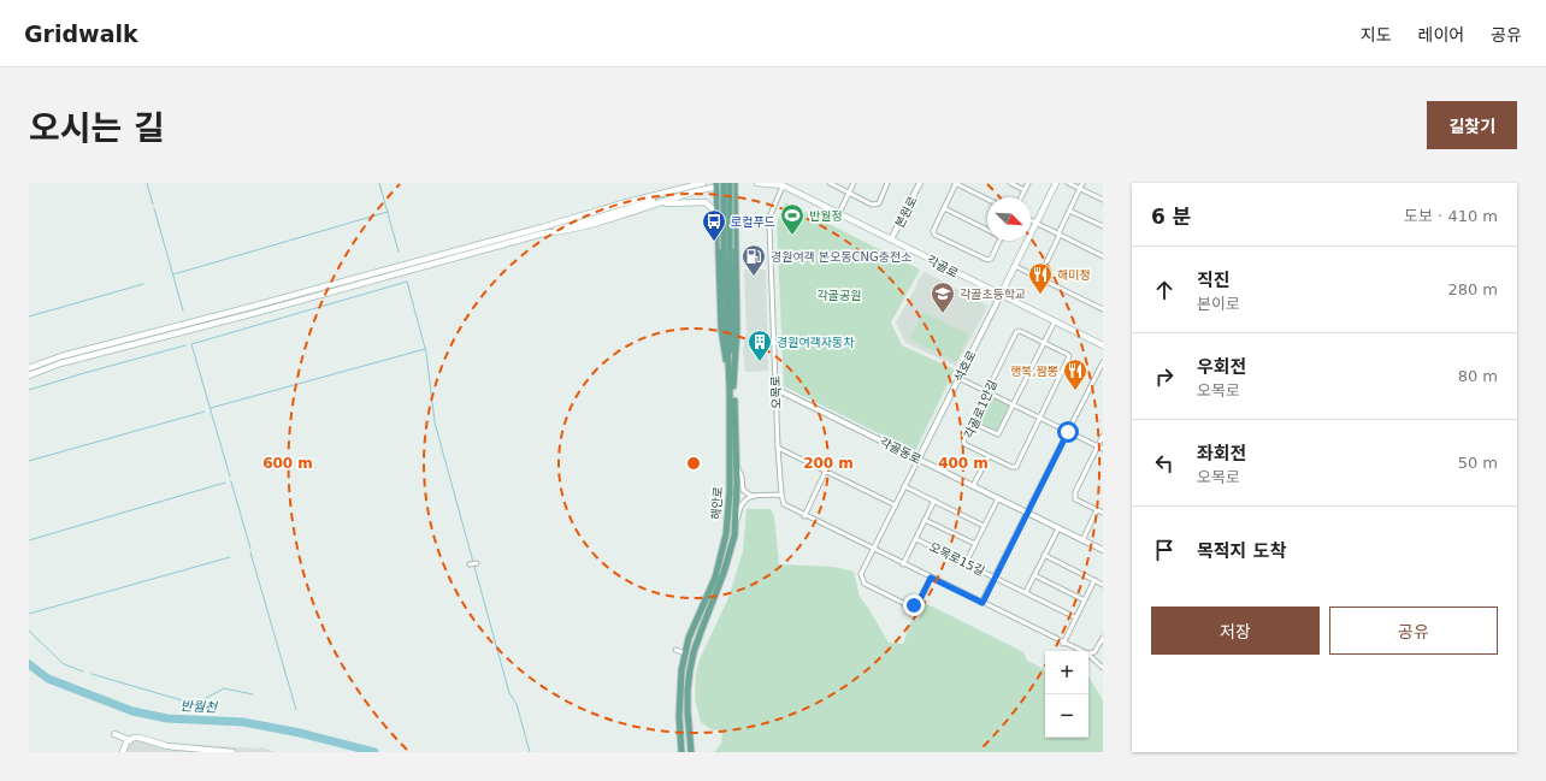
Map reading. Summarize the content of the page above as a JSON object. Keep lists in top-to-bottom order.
{
  "streets": {
    "main road": ["각골로", "석호로", "해안로"],
    "street": [
      "본원로",
      "오목로",
      "각골로1안길",
      "각골동로",
      "오목로15길"
    ]
  },
  "crossings": [
    ["본원로", "각골로"],
    ["각골로", "석호로"],
    ["각골로", "오목로"],
    ["석호로", "각골동로"],
    ["오목로", "각골동로"]
  ],
  "water": ["반월천"],
  "parks": ["각골공원"],
  "places": {
    "sports": ["반월정"],
    "bus stop": ["로컬푸드"],
    "fuel station": ["경원여객 본오동CNG충전소"],
    "restaurant": ["해미청", "행복,짬뽕"],
    "school or university": ["각골초등학교"],
    "building": ["경원여객자동차"]
  },
  "north": "bottom right",
  "page": {
    "header": "Gridwalk",
    "nav": ["지도", "레이어", "공유"],
    "title": "오시는 길",
    "buttons": [
      "길찾기",
      ["저장", "공유"]
    ],
    "heading": ["6 분", "도보 · 410 m"],
    "list": [
      ["직진", "본이로", "280 m"],
      ["우회전", "오목로", "80 m"],
      ["좌회전", "오목로", "50 m"],
      "목적지 도착"
    ],
    "map_buttons": ["+", "−"]
  },
  "rings": ["200 m", "400 m", "600 m"]
}
